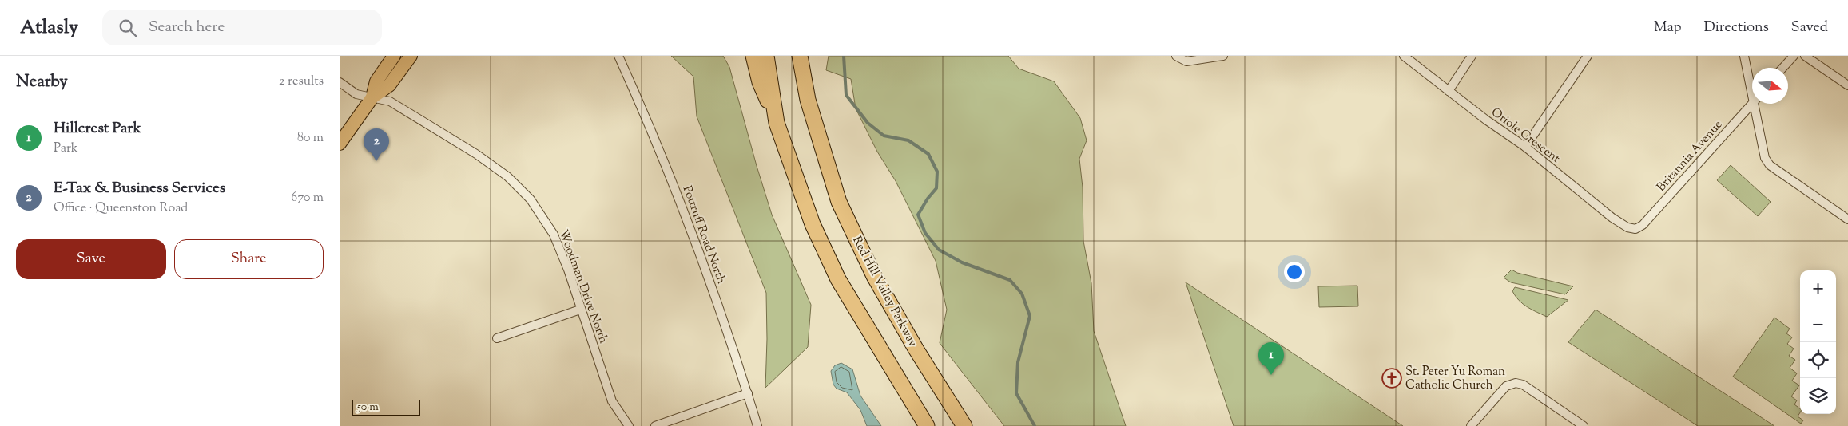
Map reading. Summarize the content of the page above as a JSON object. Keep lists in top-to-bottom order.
{
  "streets": {
    "highway": ["Red Hill Valley Parkway"],
    "street": [
      "Oriole Crescent",
      "Britannia Avenue",
      "Pottruff Road North",
      "Woodman Drive North"
    ]
  },
  "crossings": [
    ["Oriole Crescent", "Britannia Avenue"]
  ],
  "places": {
    "church": ["St. Peter Yu Roman Catholic Church"]
  },
  "scale_bar": "50 m",
  "north": "right",
  "page": {
    "header": "Atlasly",
    "search": "Search here",
    "nav": ["Map", "Directions", "Saved"],
    "heading": ["Nearby", "2 results"],
    "list": [
      {
        "mark": "1",
        "name": "Hillcrest Park",
        "note": "Park",
        "value": "80 m"
      },
      {
        "mark": "2",
        "name": "E-Tax & Business Services",
        "note": "Office · Queenston Road",
        "value": "670 m"
      }
    ],
    "pins": ["2", "1"],
    "buttons": ["Save", "Share"],
    "map_buttons": ["+", "−"],
    "scale": "50 m"
  }
}
